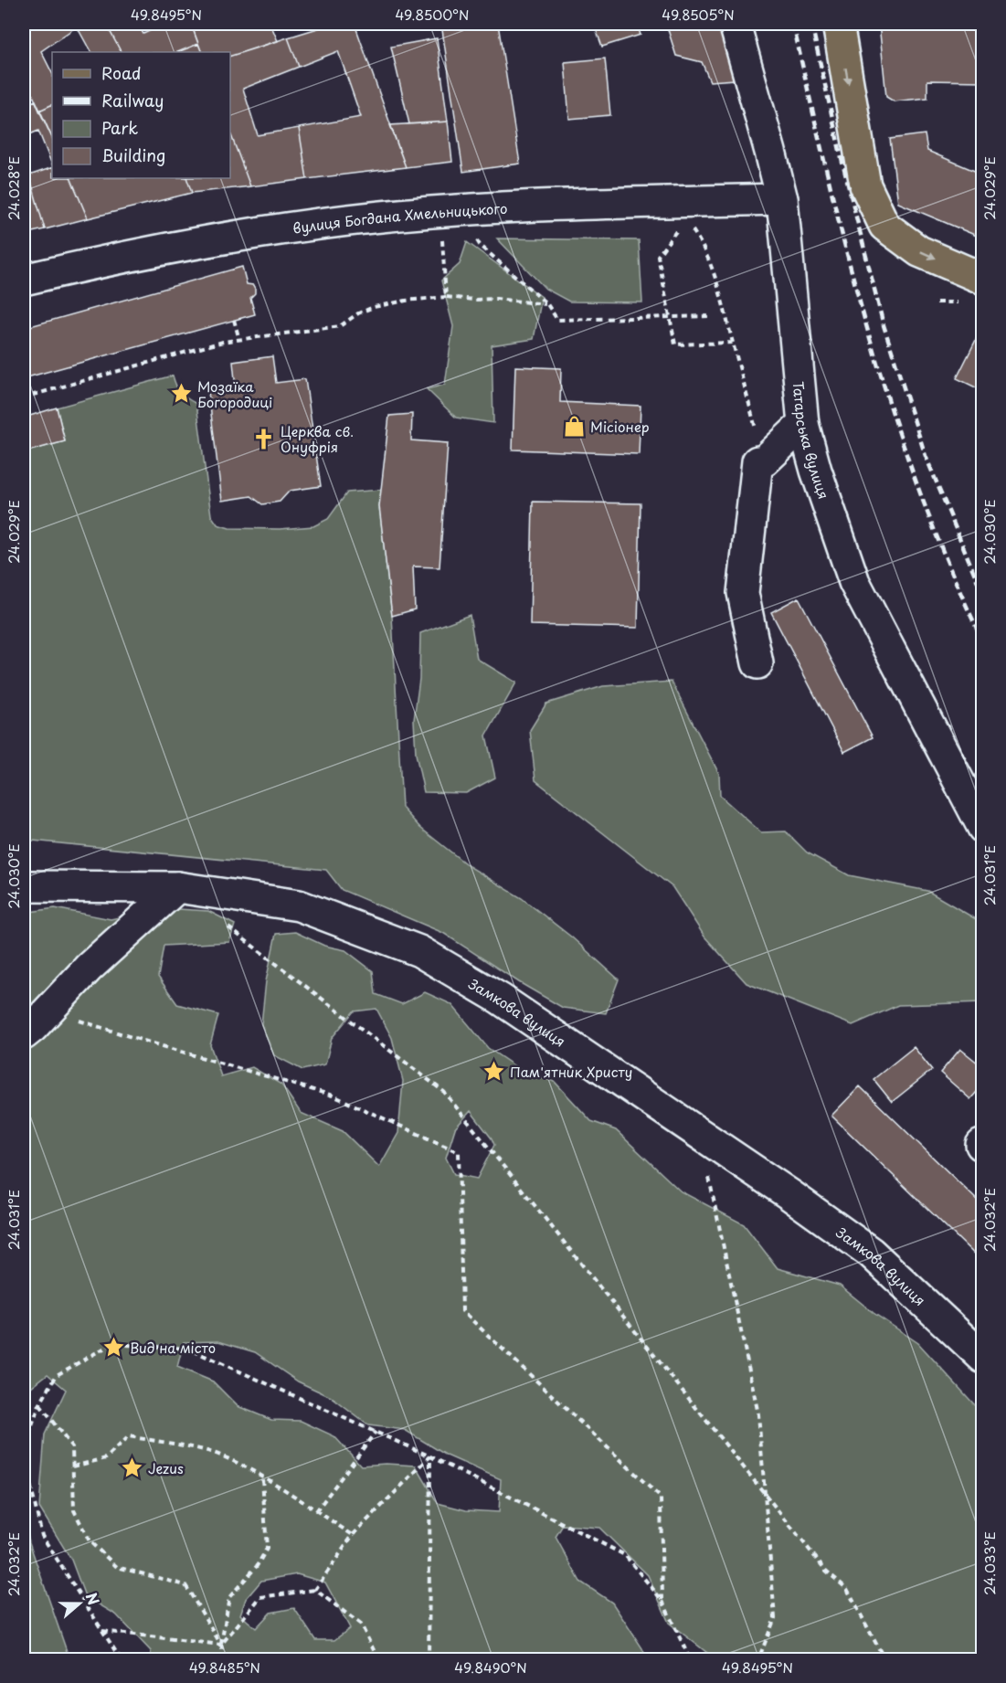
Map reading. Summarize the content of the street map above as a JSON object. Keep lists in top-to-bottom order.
{
  "streets": {
    "street": ["вулиця Богдана Хмельницького", "Татарська вулиця", "Замкова вулиця"]
  },
  "crossings": [
    ["вулиця Богдана Хмельницького", "Татарська вулиця"]
  ],
  "places": {
    "place": [
      "Мозаїка Богородиці",
      "Пам'ятник Христу",
      "Вид на місто",
      "Jezus"
    ],
    "shop": ["Місіонер"],
    "church": ["Церква св. Онуфрія"]
  },
  "legend": [
    "Road",
    "Railway",
    "Park",
    "Building"
  ],
  "north": "right",
  "coordinates": [
    "49.8495°N",
    "49.8500°N",
    "49.8505°N",
    "24.029°E",
    "24.028°E",
    "24.030°E",
    "24.031°E",
    "24.032°E",
    "24.033°E",
    "49.8485°N",
    "49.8490°N"
  ]
}
